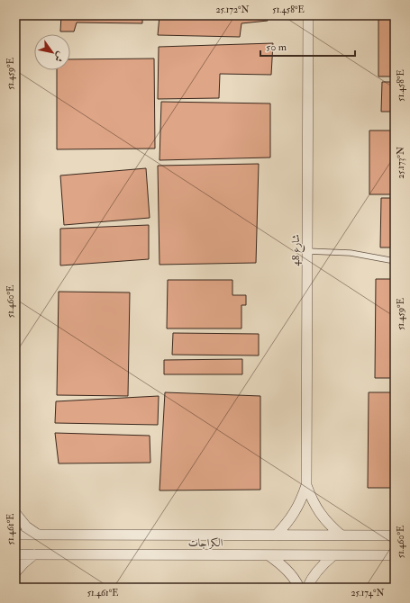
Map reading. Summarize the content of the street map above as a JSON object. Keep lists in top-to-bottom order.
{
  "streets": {
    "street": ["شارع 48", "الكراجات"]
  },
  "crossings": [
    ["شارع 48", "الكراجات"]
  ],
  "scale_bar": "50 m",
  "north": "bottom right",
  "coordinates": [
    "25.172°N",
    "51.458°E",
    "51.459°E",
    "25.173°N",
    "51.460°E",
    "51.461°E",
    "25.174°N"
  ]
}
